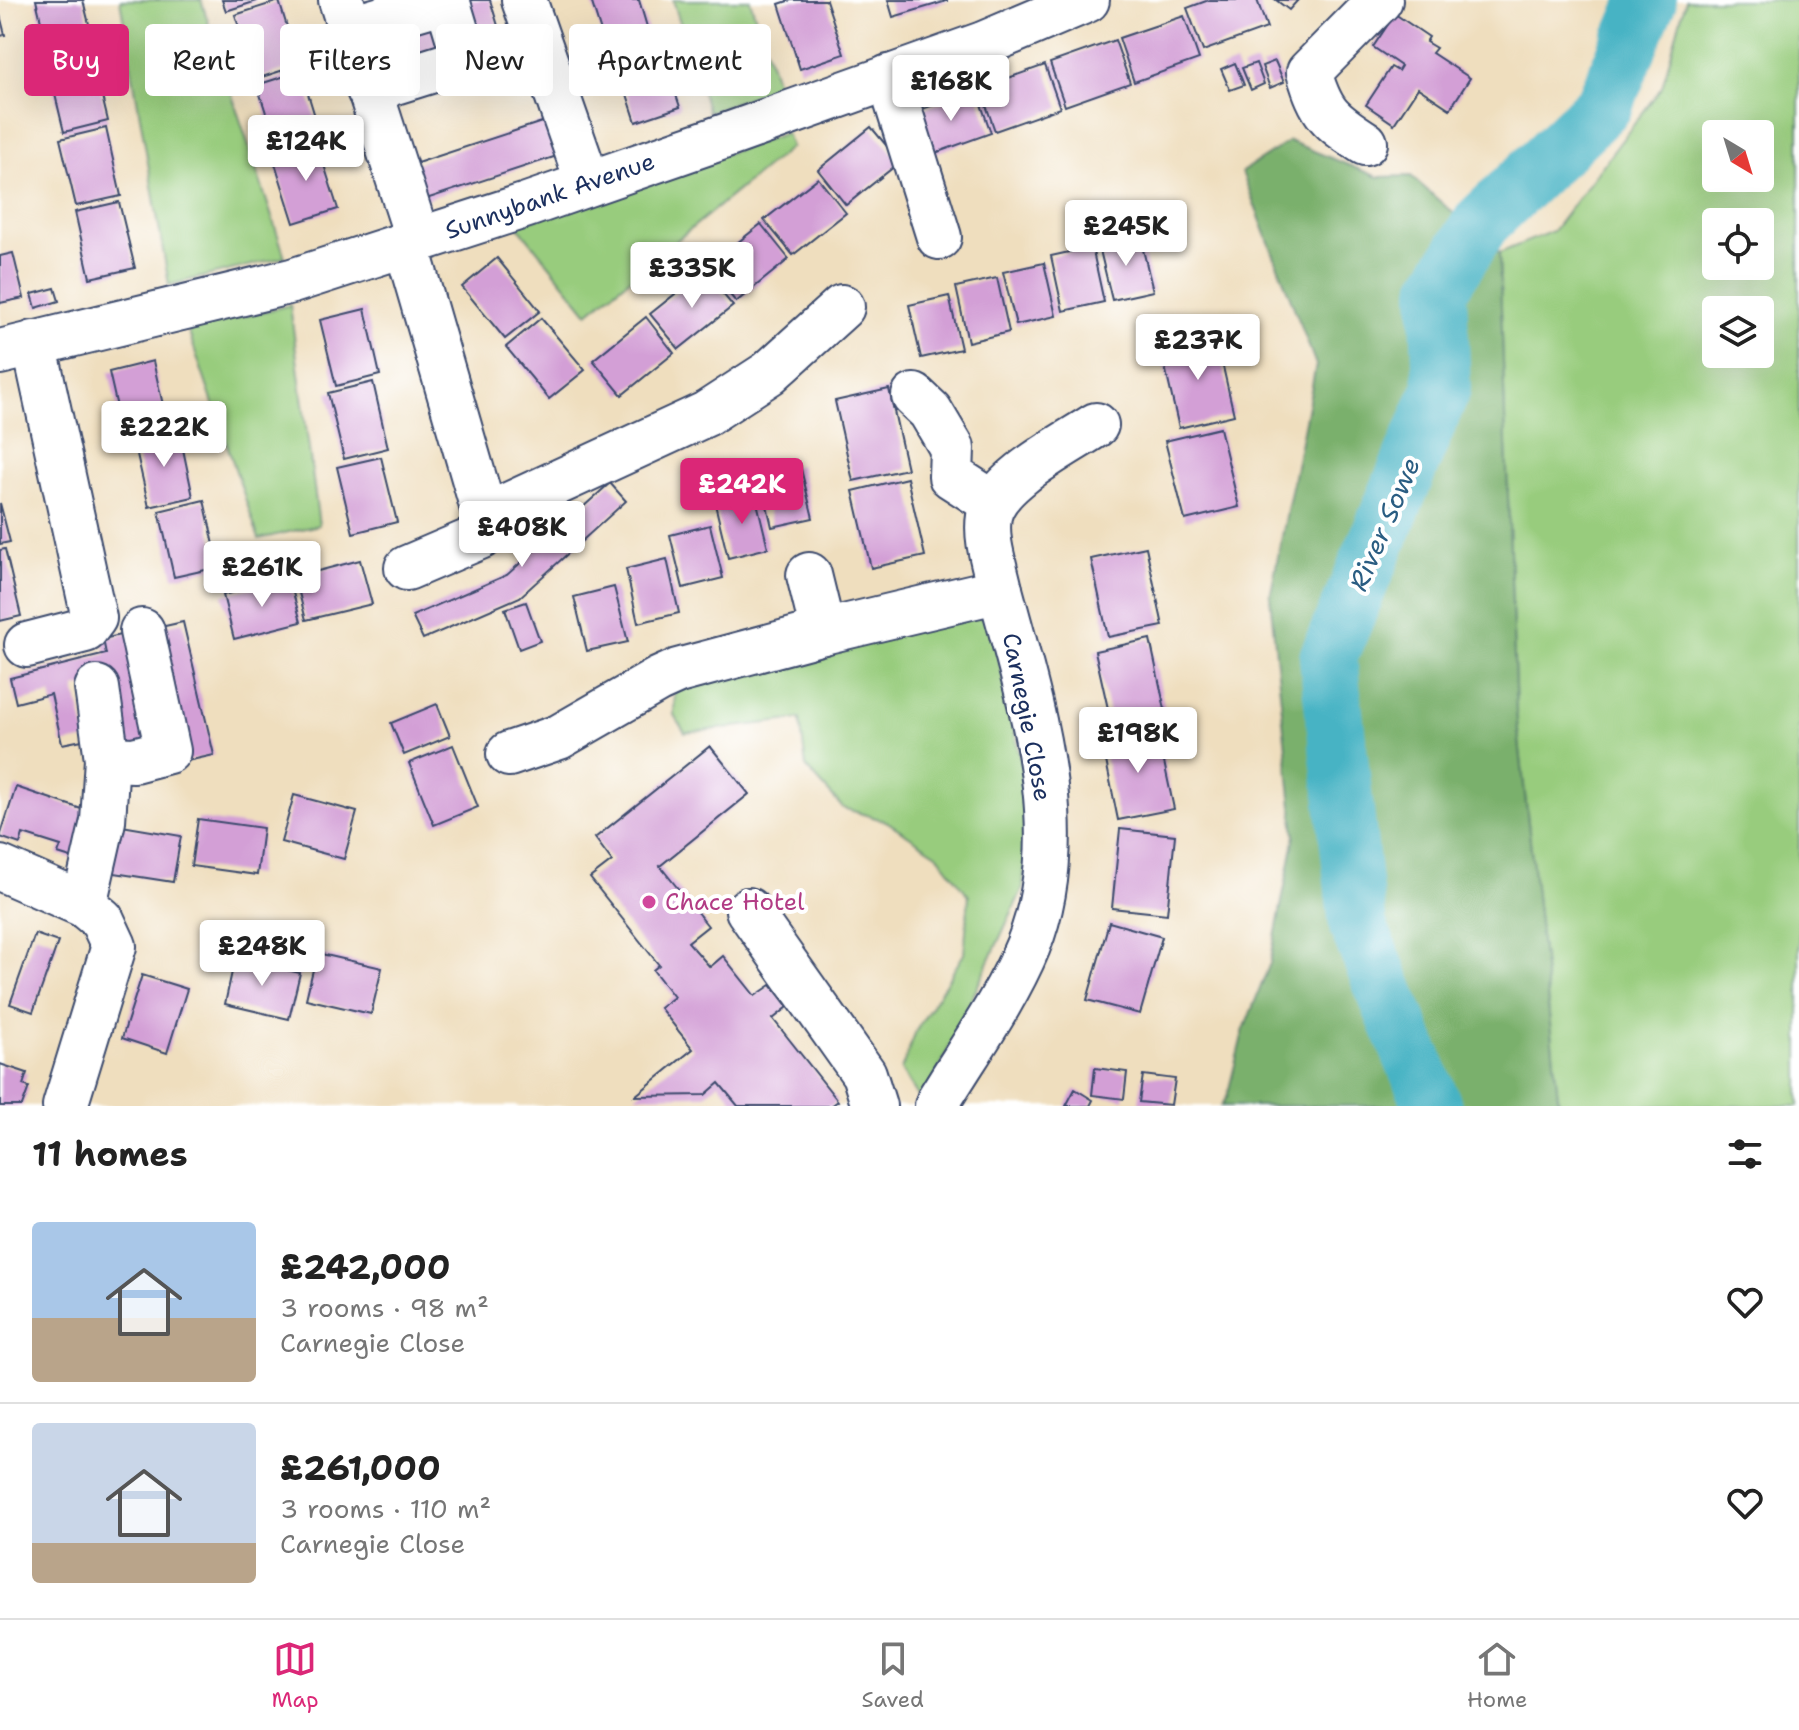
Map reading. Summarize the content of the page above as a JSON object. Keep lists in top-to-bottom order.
{
  "streets": {
    "street": ["Sunnybank Avenue", "Carnegie Close"]
  },
  "water": ["River Sowe"],
  "places": ["Chace Hotel"],
  "north": "bottom right",
  "page": {
    "chip": [
      "Buy",
      "Rent",
      "Filters",
      "New",
      "Apartment"
    ],
    "price": [
      "£168K",
      "£124K",
      "£245K",
      "£335K",
      "£237K",
      "£222K",
      "£242K",
      "£408K",
      "£261K",
      "£198K",
      "£248K"
    ],
    "heading": "11 homes",
    "list": [
      {
        "name": "£242,000",
        "note": "3 rooms · 98 m² · Carnegie Close"
      },
      {
        "name": "£261,000",
        "note": "3 rooms · 110 m² · Carnegie Close"
      }
    ],
    "tabs": ["Map", "Saved", "Home"]
  }
}
